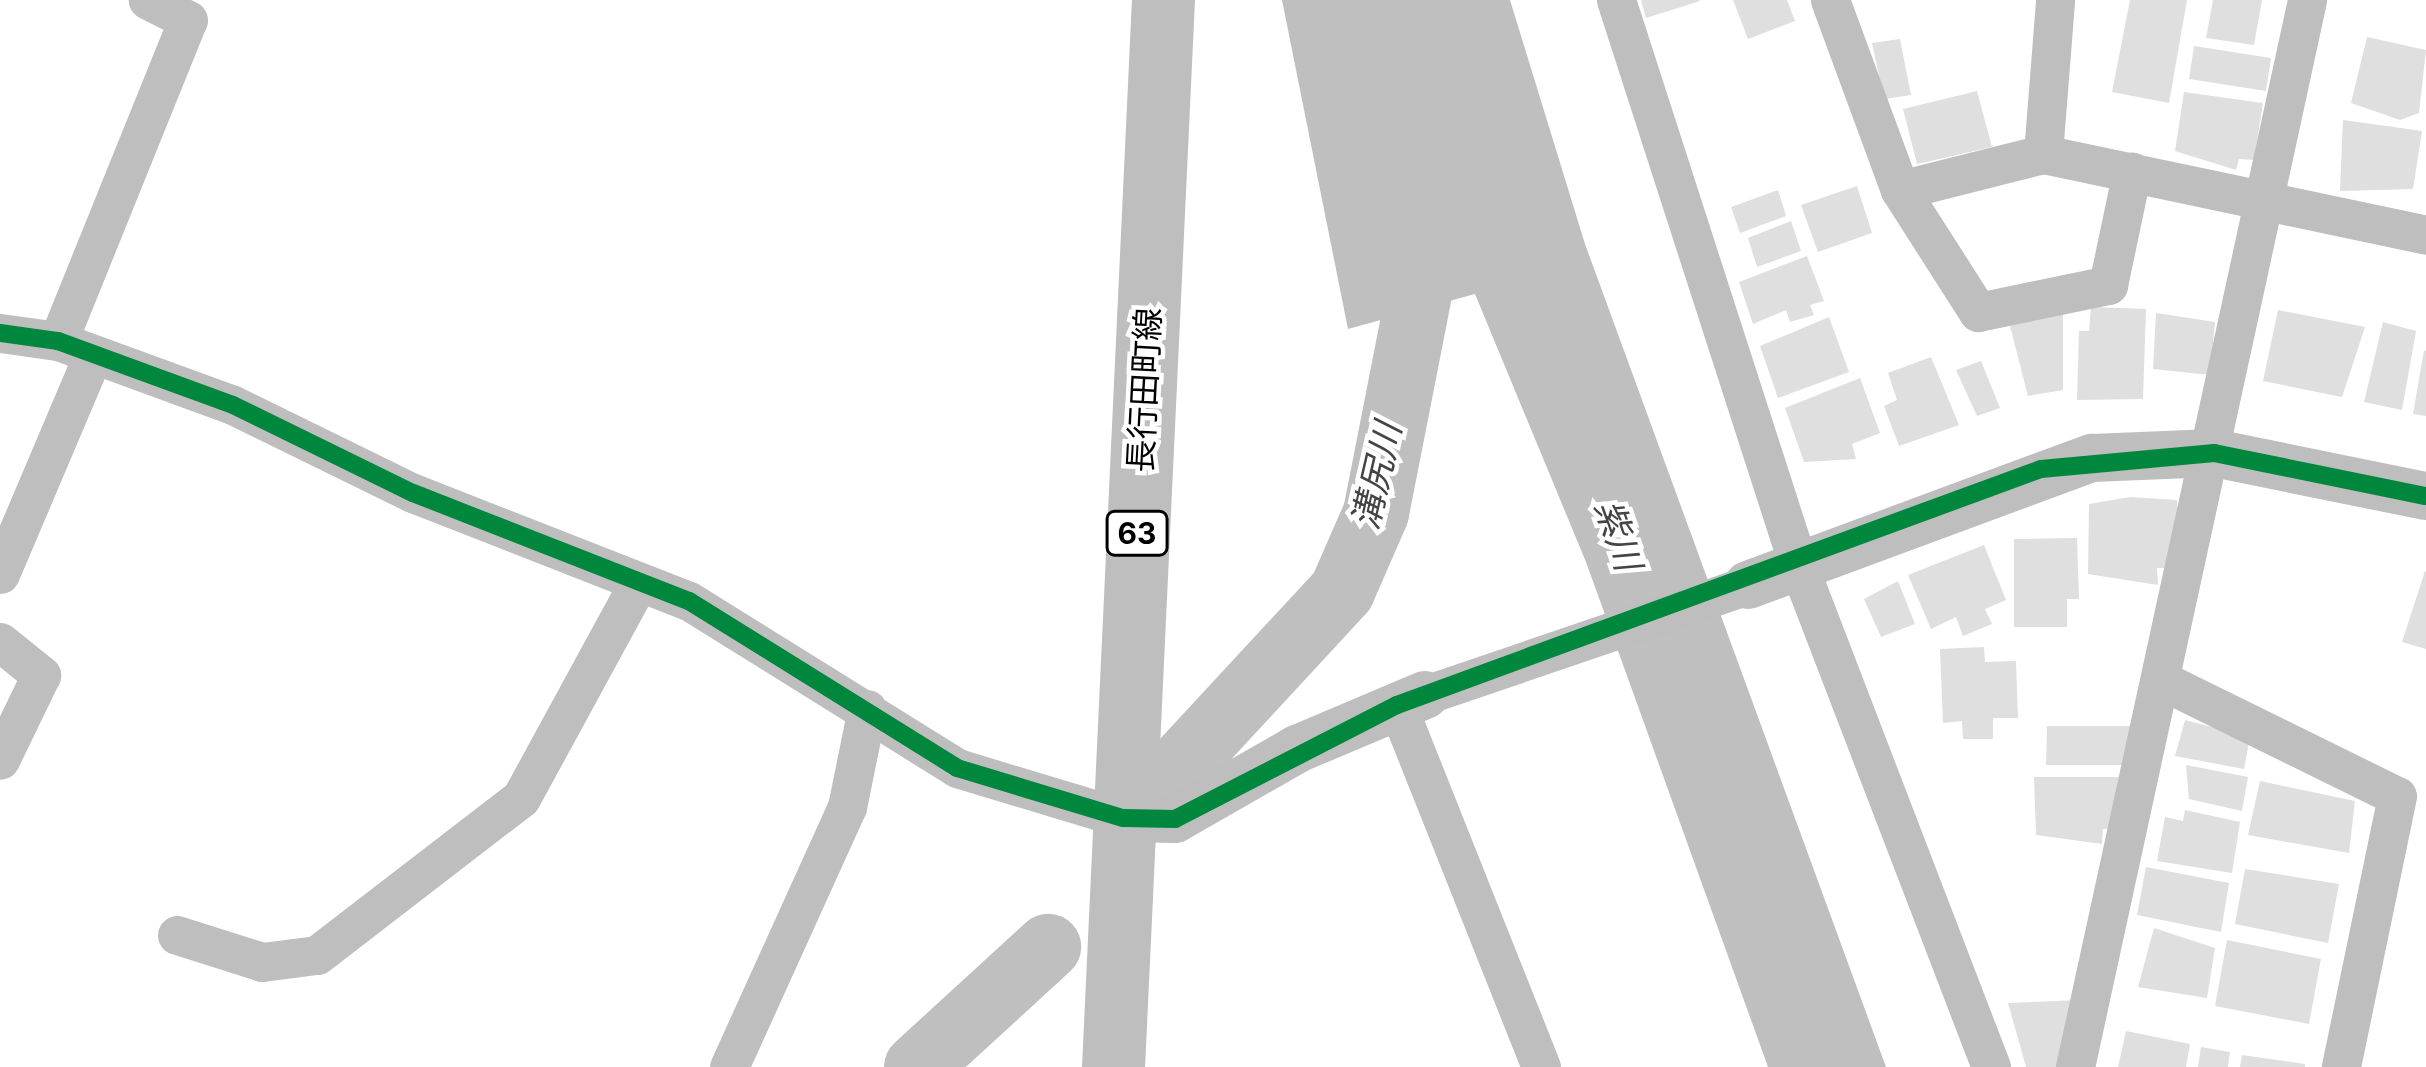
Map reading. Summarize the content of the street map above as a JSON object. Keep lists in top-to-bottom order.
{
  "streets": {
    "main road": ["長行田町線", "63"]
  },
  "water": ["溝尻川", "紫川"]
}
